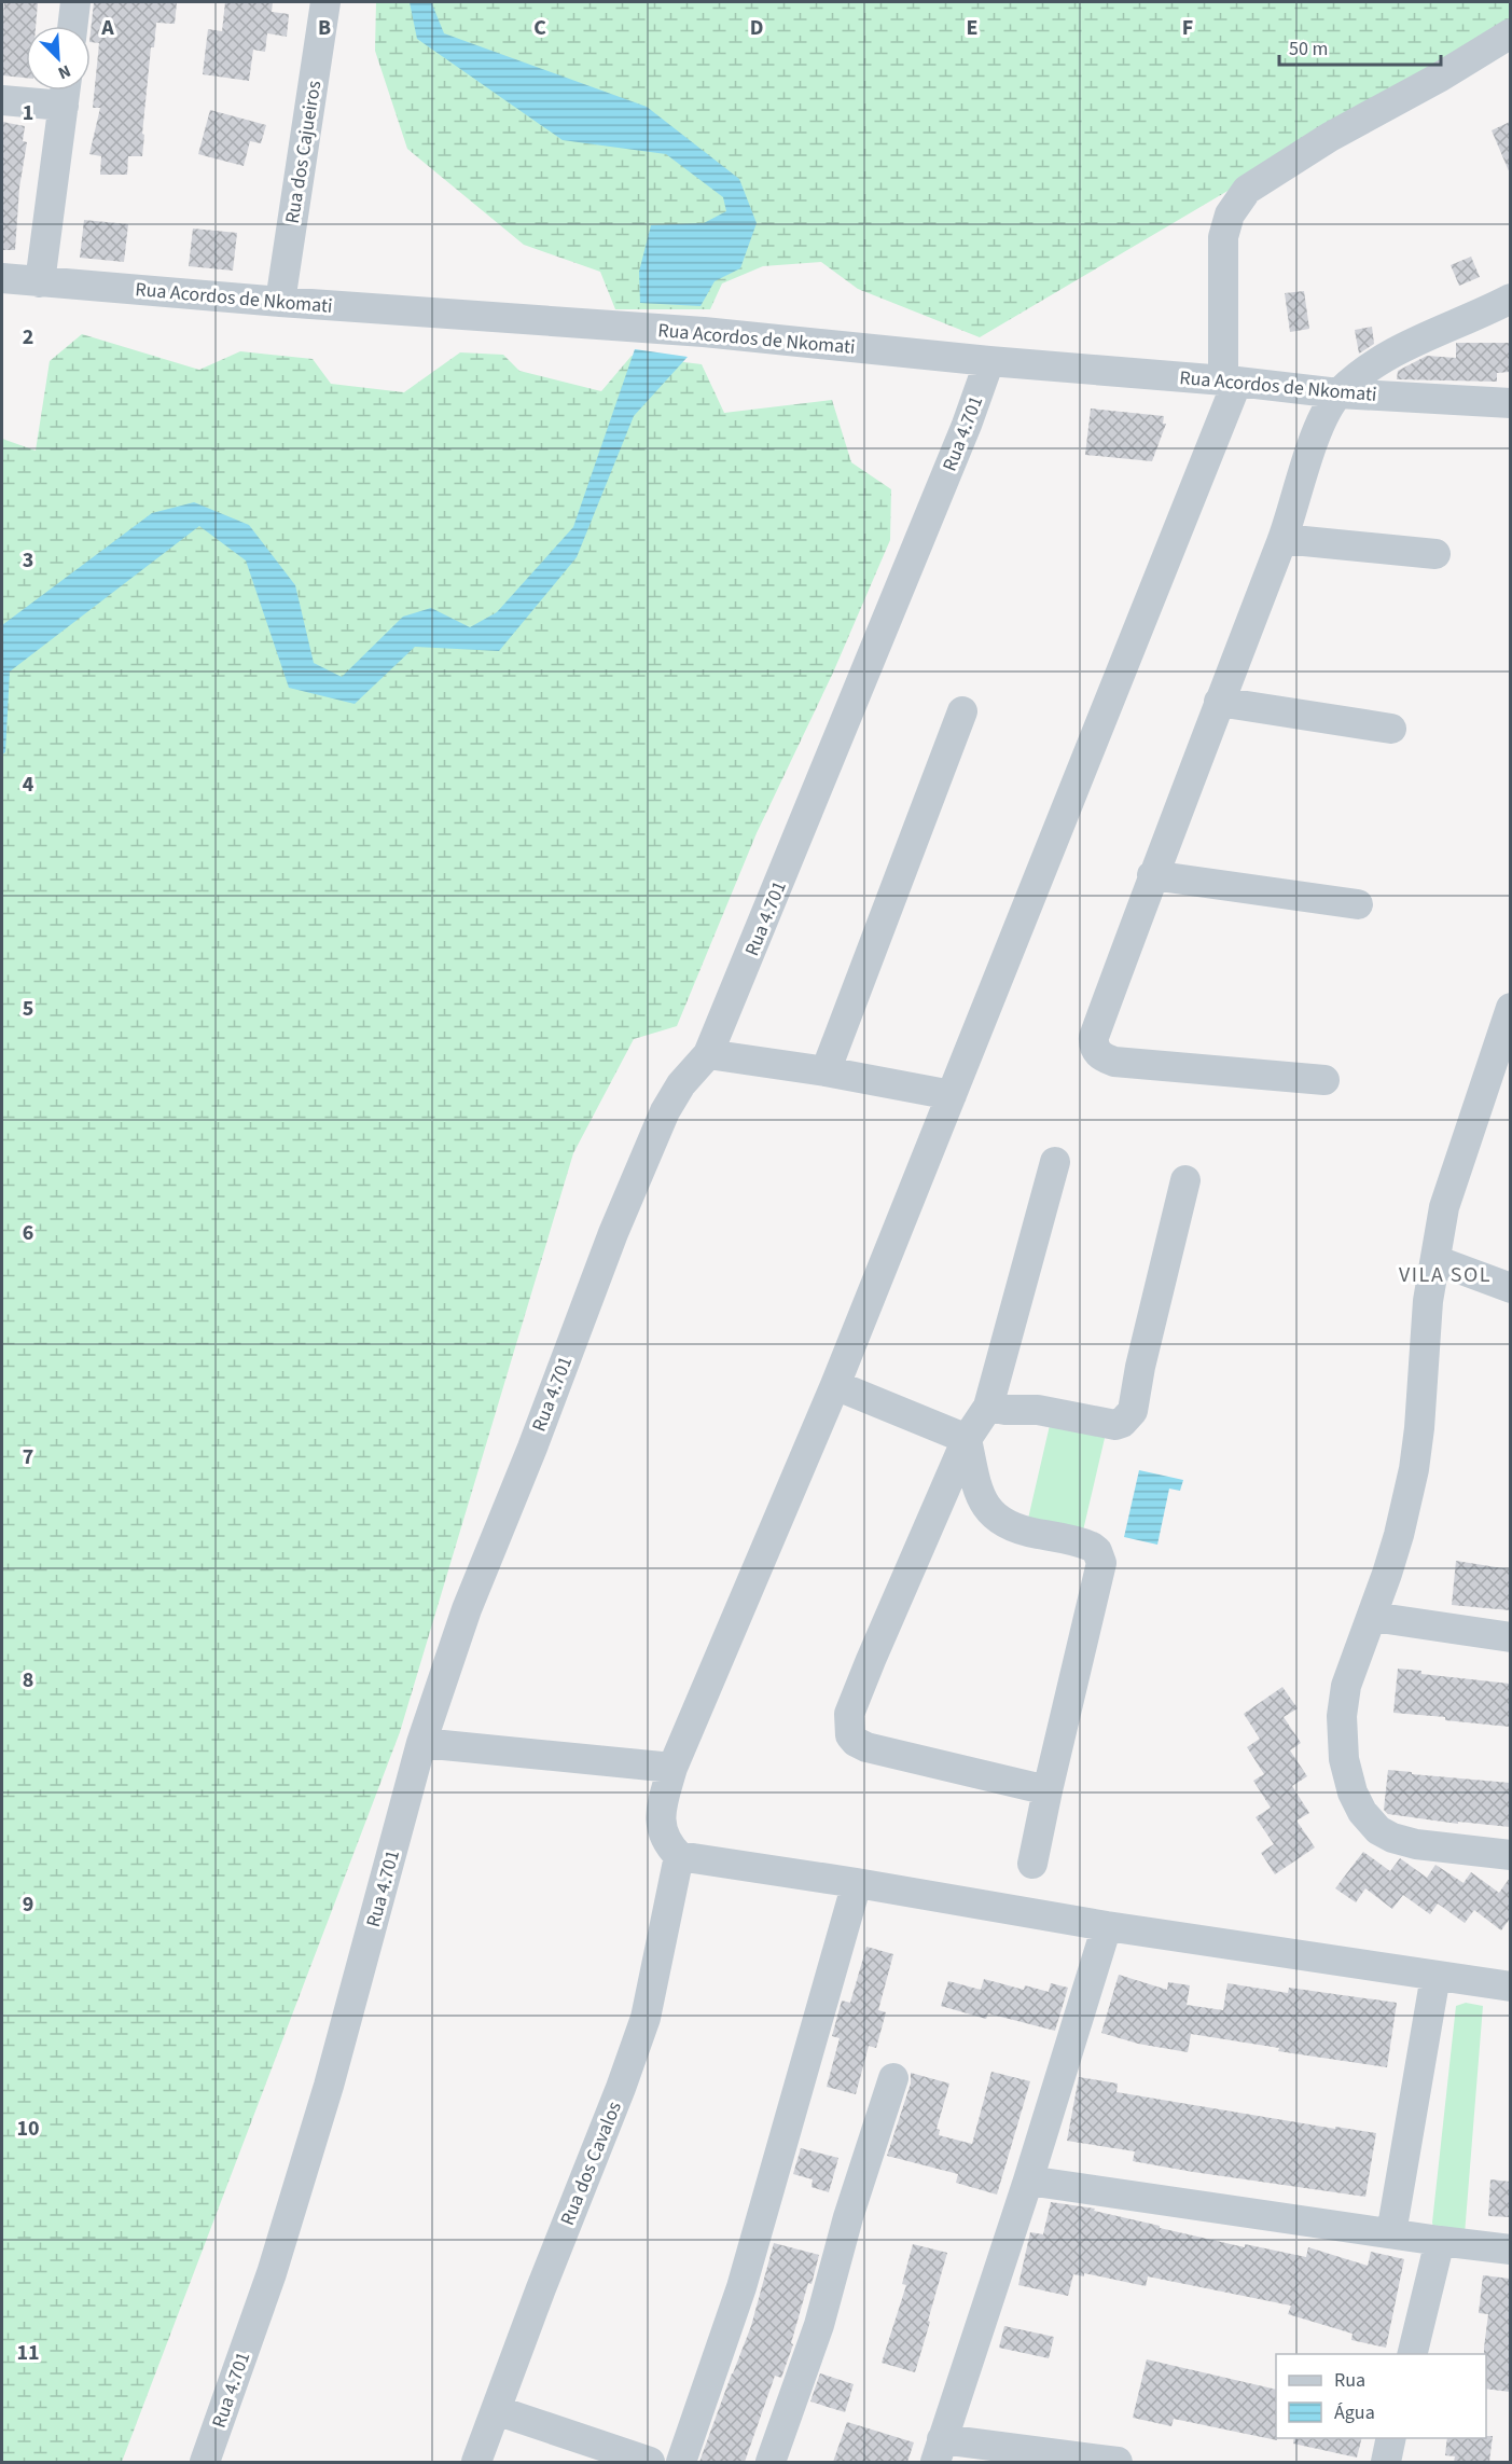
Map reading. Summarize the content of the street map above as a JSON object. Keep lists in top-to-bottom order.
{
  "streets": {
    "street": [
      "Rua dos Cajueiros",
      "Rua Acordos de Nkomati",
      "Rua 4.701",
      "Rua dos Cavalos"
    ]
  },
  "crossings": [
    ["Rua dos Cajueiros", "Rua Acordos de Nkomati"],
    ["Rua Acordos de Nkomati", "Rua 4.701"]
  ],
  "districts": ["VILA SOL"],
  "legend": ["Rua", "Água"],
  "scale_bar": "50 m",
  "north": "bottom right",
  "grid": {
    "columns": [
      "A",
      "B",
      "C",
      "D",
      "E",
      "F"
    ],
    "rows": [
      "1",
      "2",
      "3",
      "4",
      "5",
      "6",
      "7",
      "8",
      "9",
      "10",
      "11"
    ]
  }
}
